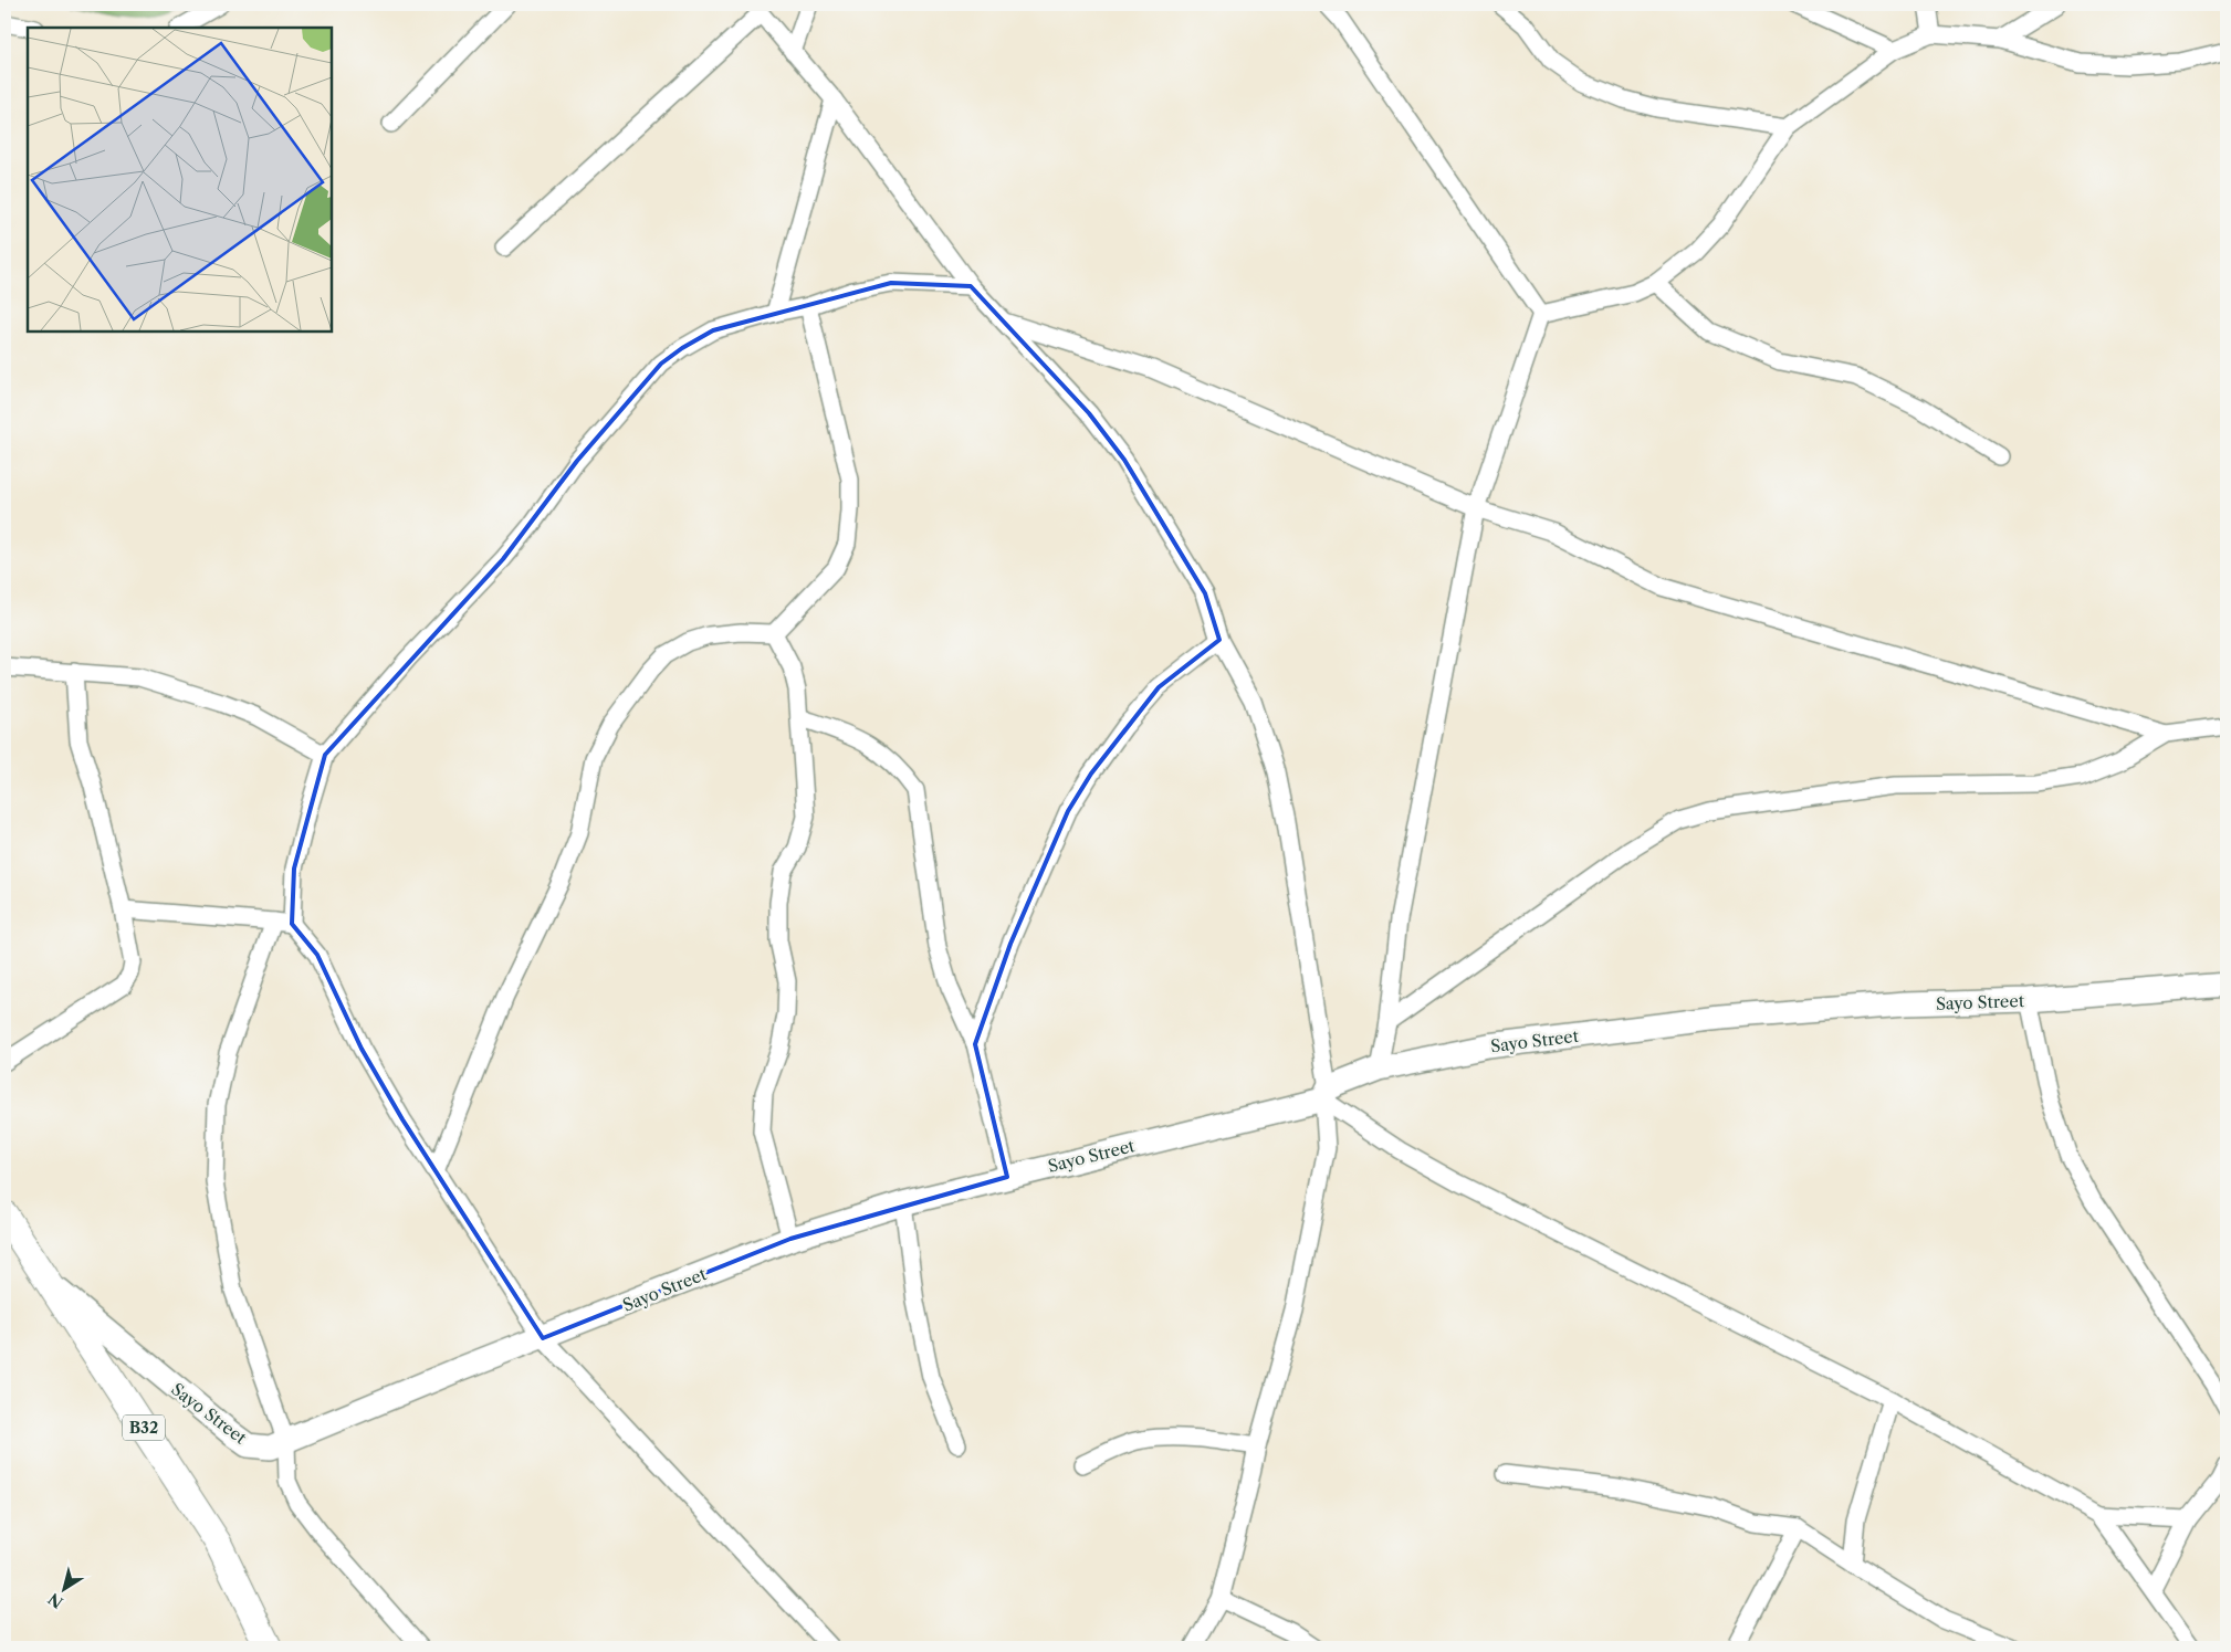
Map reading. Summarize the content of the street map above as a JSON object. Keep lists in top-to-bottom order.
{
  "streets": {
    "main road": ["B32"],
    "street": ["Sayo Street"]
  },
  "crossings": [
    ["Sayo Street", "B32"]
  ],
  "north": "bottom left"
}
